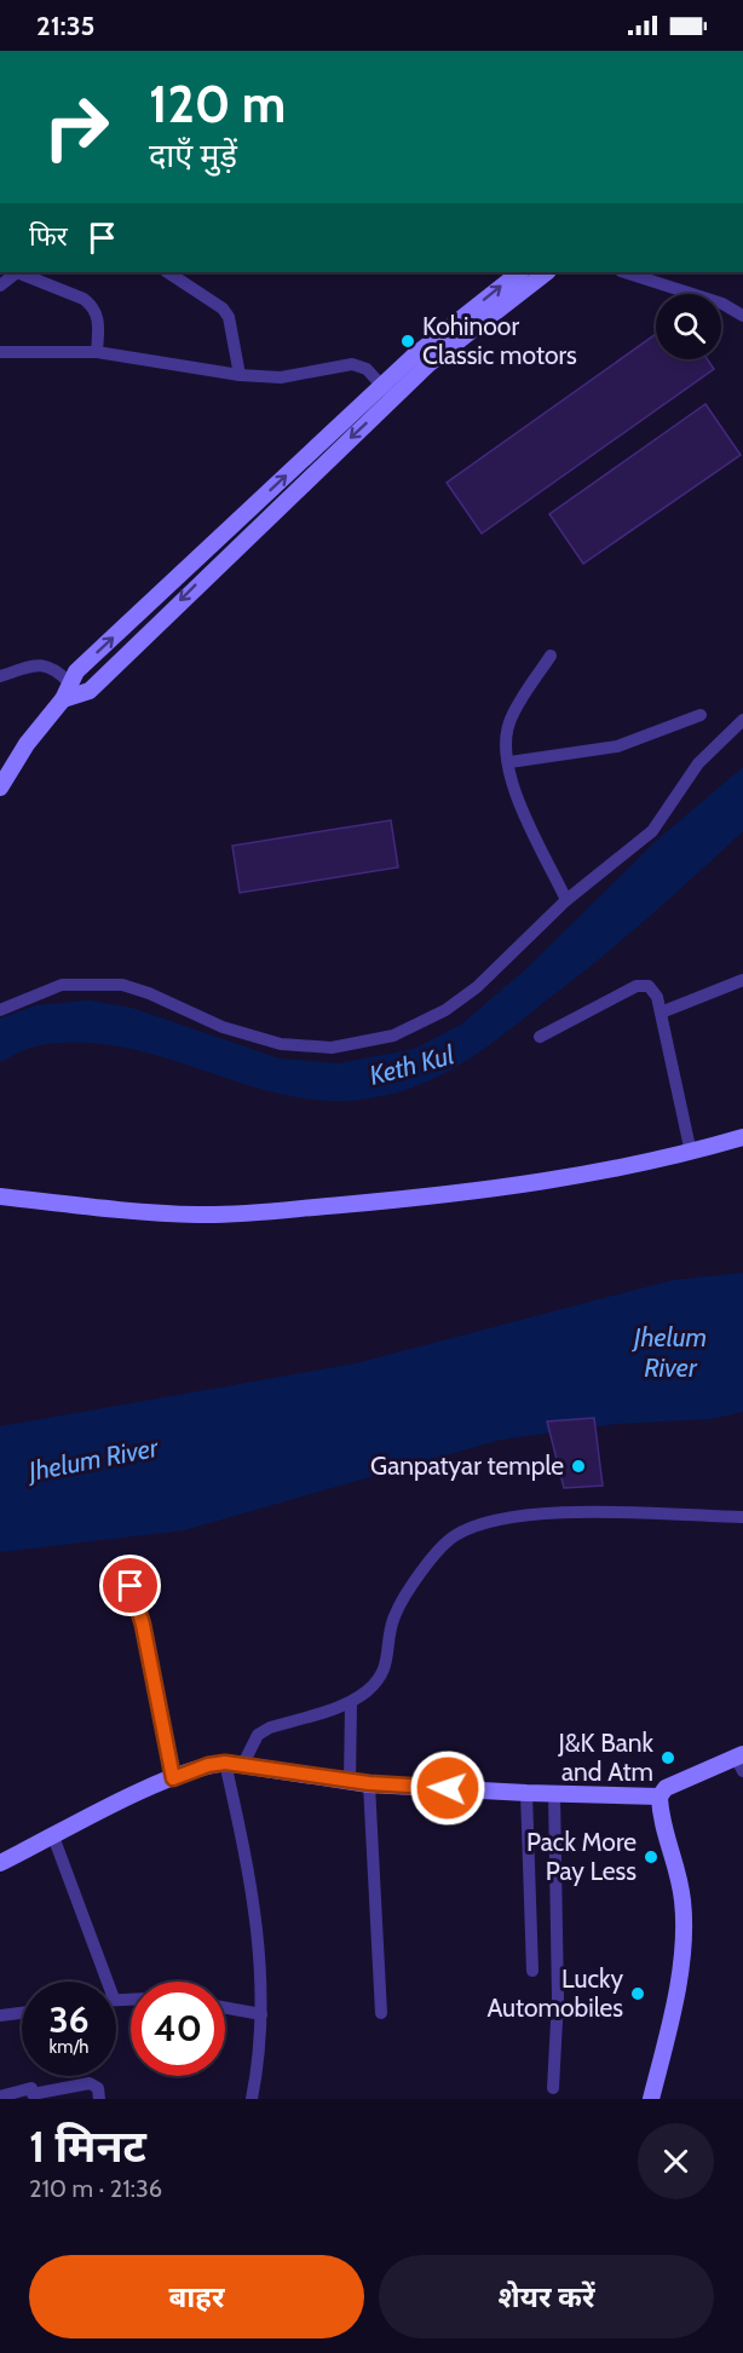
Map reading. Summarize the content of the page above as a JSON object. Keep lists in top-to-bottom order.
{
  "water": ["Keth Kul", "Jhelum River"],
  "places": [
    "Kohinoor Classic motors",
    "Ganpatyar temple",
    "J&K Bank and Atm",
    "Pack More Pay Less",
    "Lucky Automobiles"
  ],
  "page": {
    "status": "21:35",
    "turn": ["120 m", "दाएँ मुड़ें"],
    "then": "फिर",
    "speed": "36 km/h",
    "limit": "40",
    "heading": ["1 मिनट", "210 m · 21:36"],
    "buttons": ["बाहर", "शेयर करें"]
  }
}
